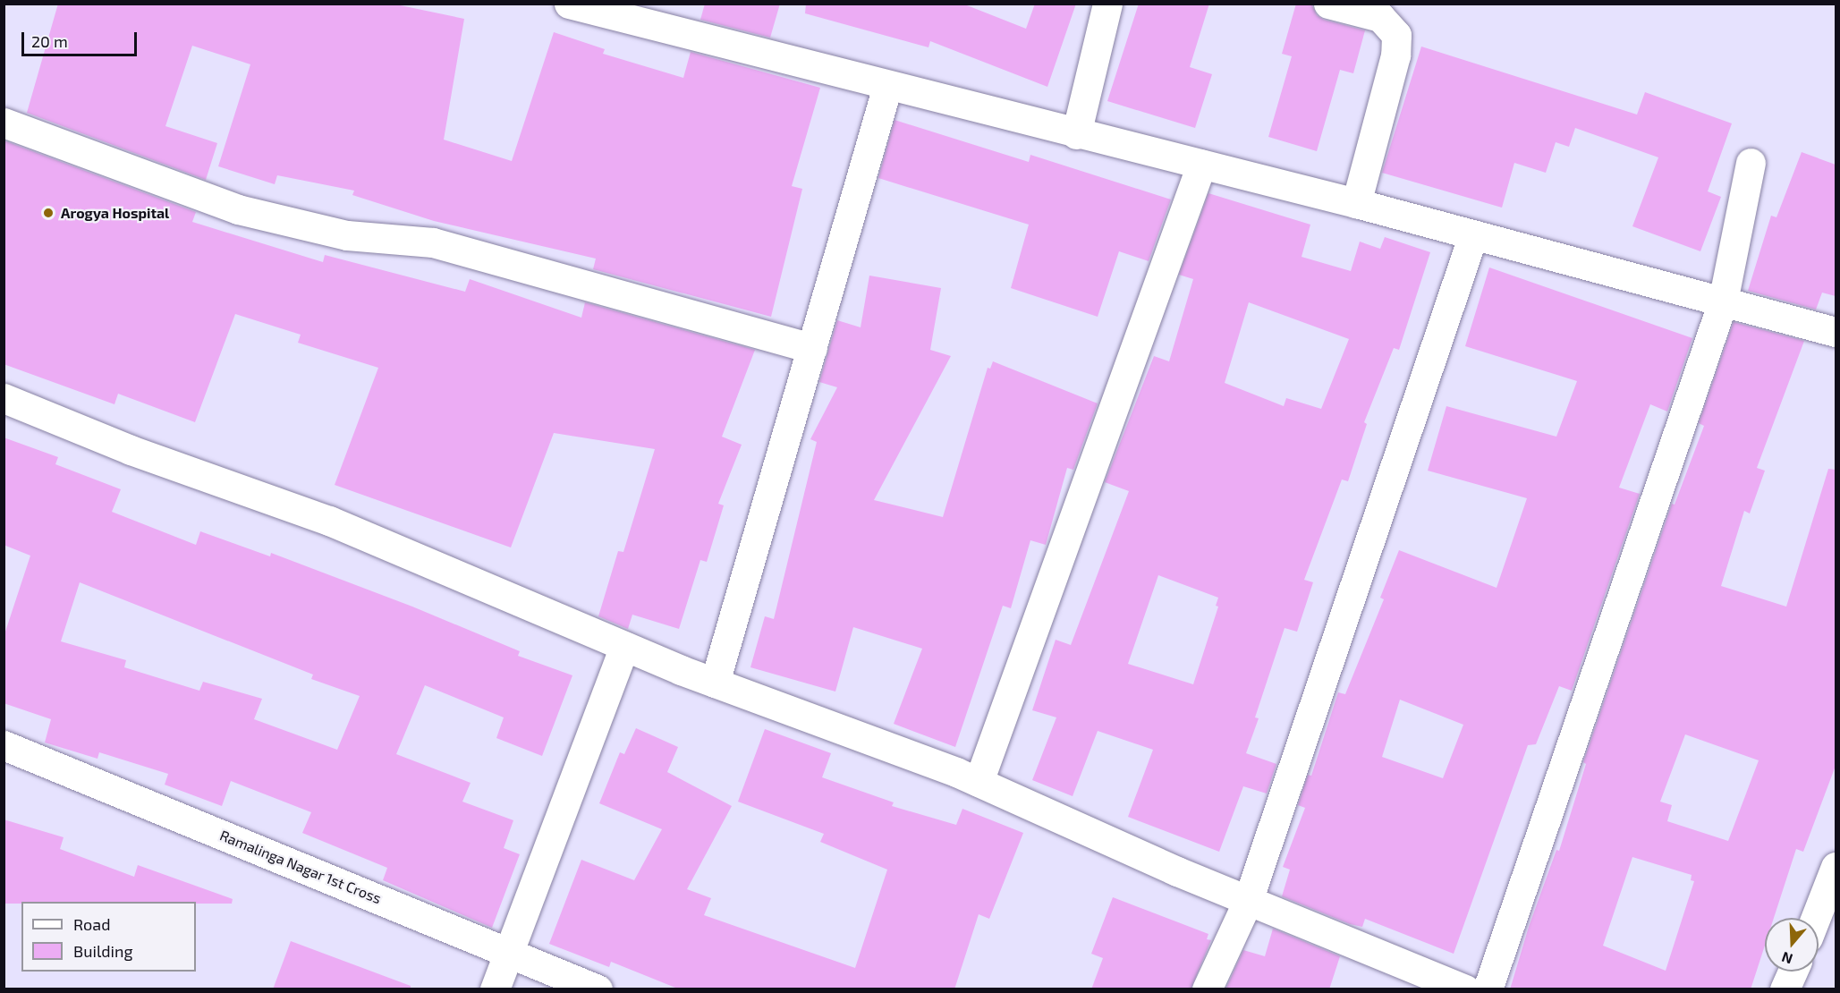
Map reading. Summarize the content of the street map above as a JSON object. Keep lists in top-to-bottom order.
{
  "streets": {
    "street": ["Ramalinga Nagar 1st Cross"]
  },
  "places": ["Arogya Hospital"],
  "legend": ["Road", "Building"],
  "scale_bar": "20 m",
  "north": "bottom"
}
